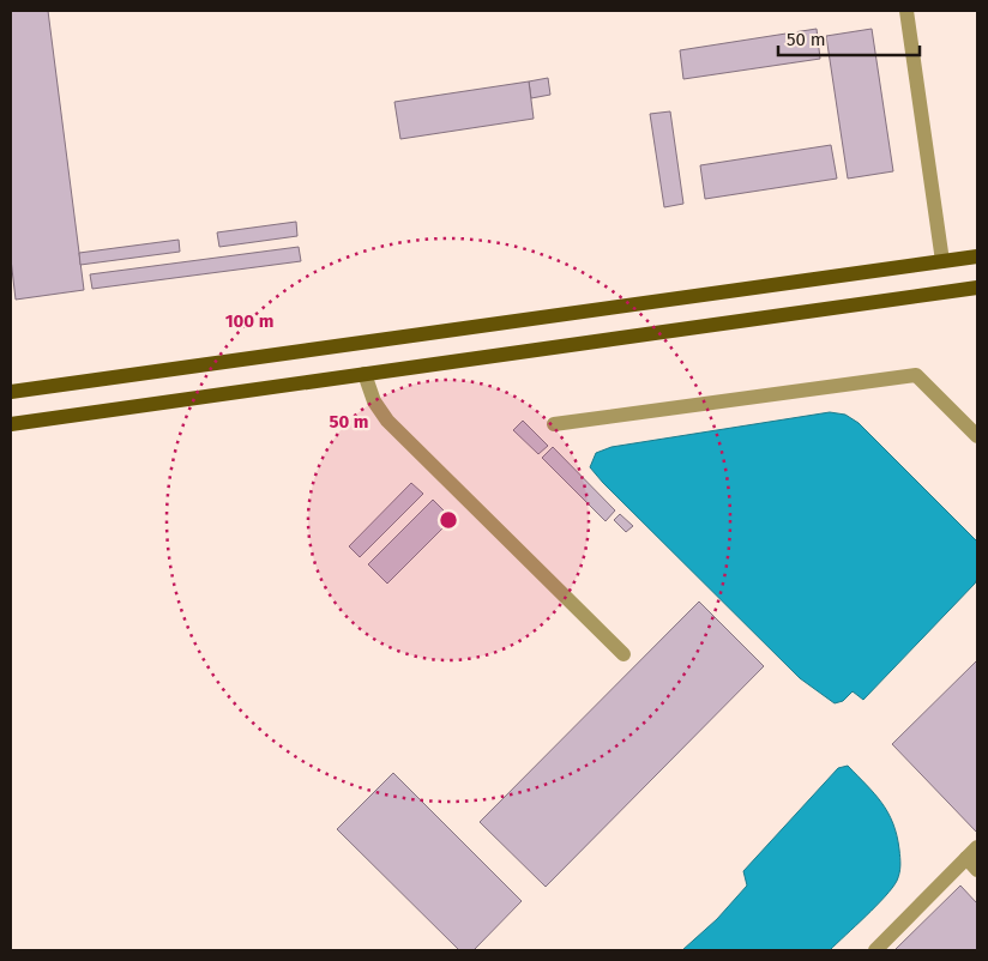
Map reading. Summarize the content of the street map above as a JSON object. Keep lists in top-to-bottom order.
{
  "scale_bar": "50 m",
  "rings": ["100 m", "50 m"]
}
